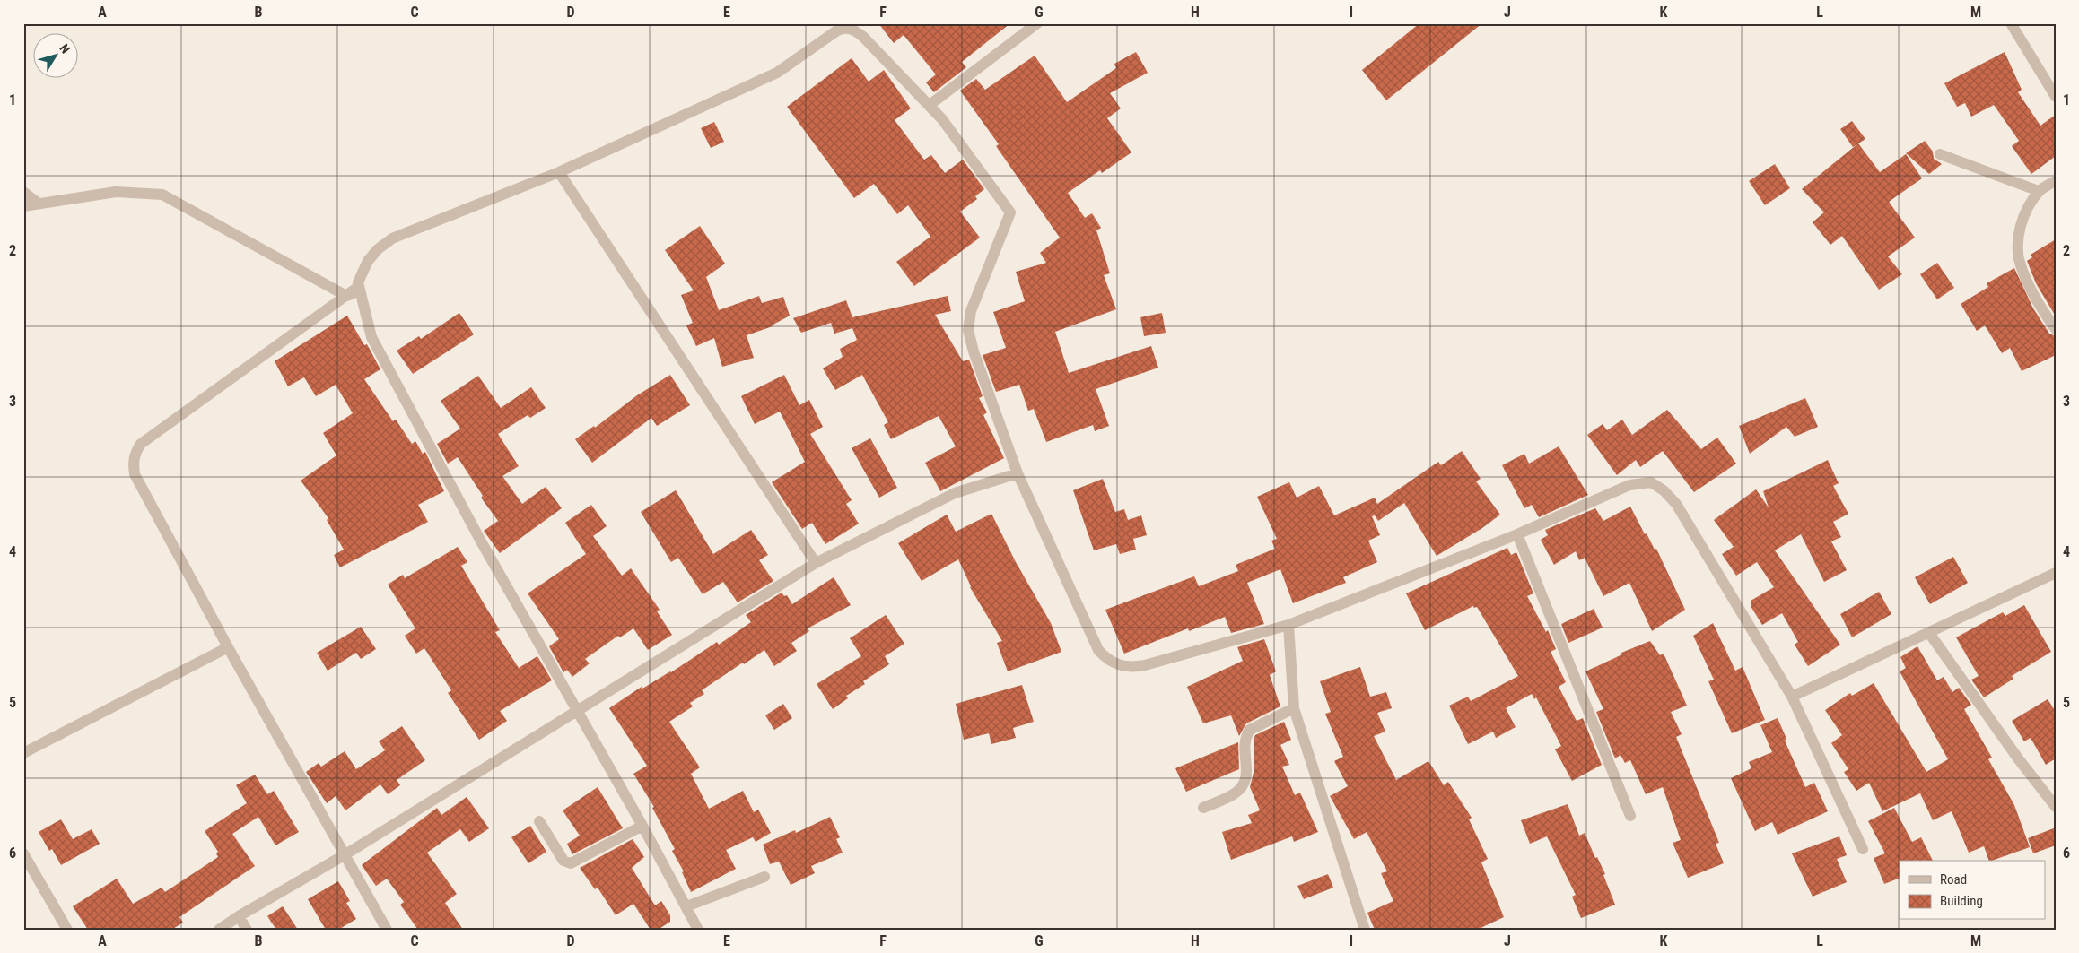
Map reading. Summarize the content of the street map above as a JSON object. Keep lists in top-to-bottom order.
{
  "legend": ["Road", "Building"],
  "north": "top right",
  "grid": {
    "columns": [
      "A",
      "B",
      "C",
      "D",
      "E",
      "F",
      "G",
      "H",
      "I",
      "J",
      "K",
      "L",
      "M"
    ],
    "rows": [
      "1",
      "2",
      "3",
      "4",
      "5",
      "6"
    ]
  }
}
